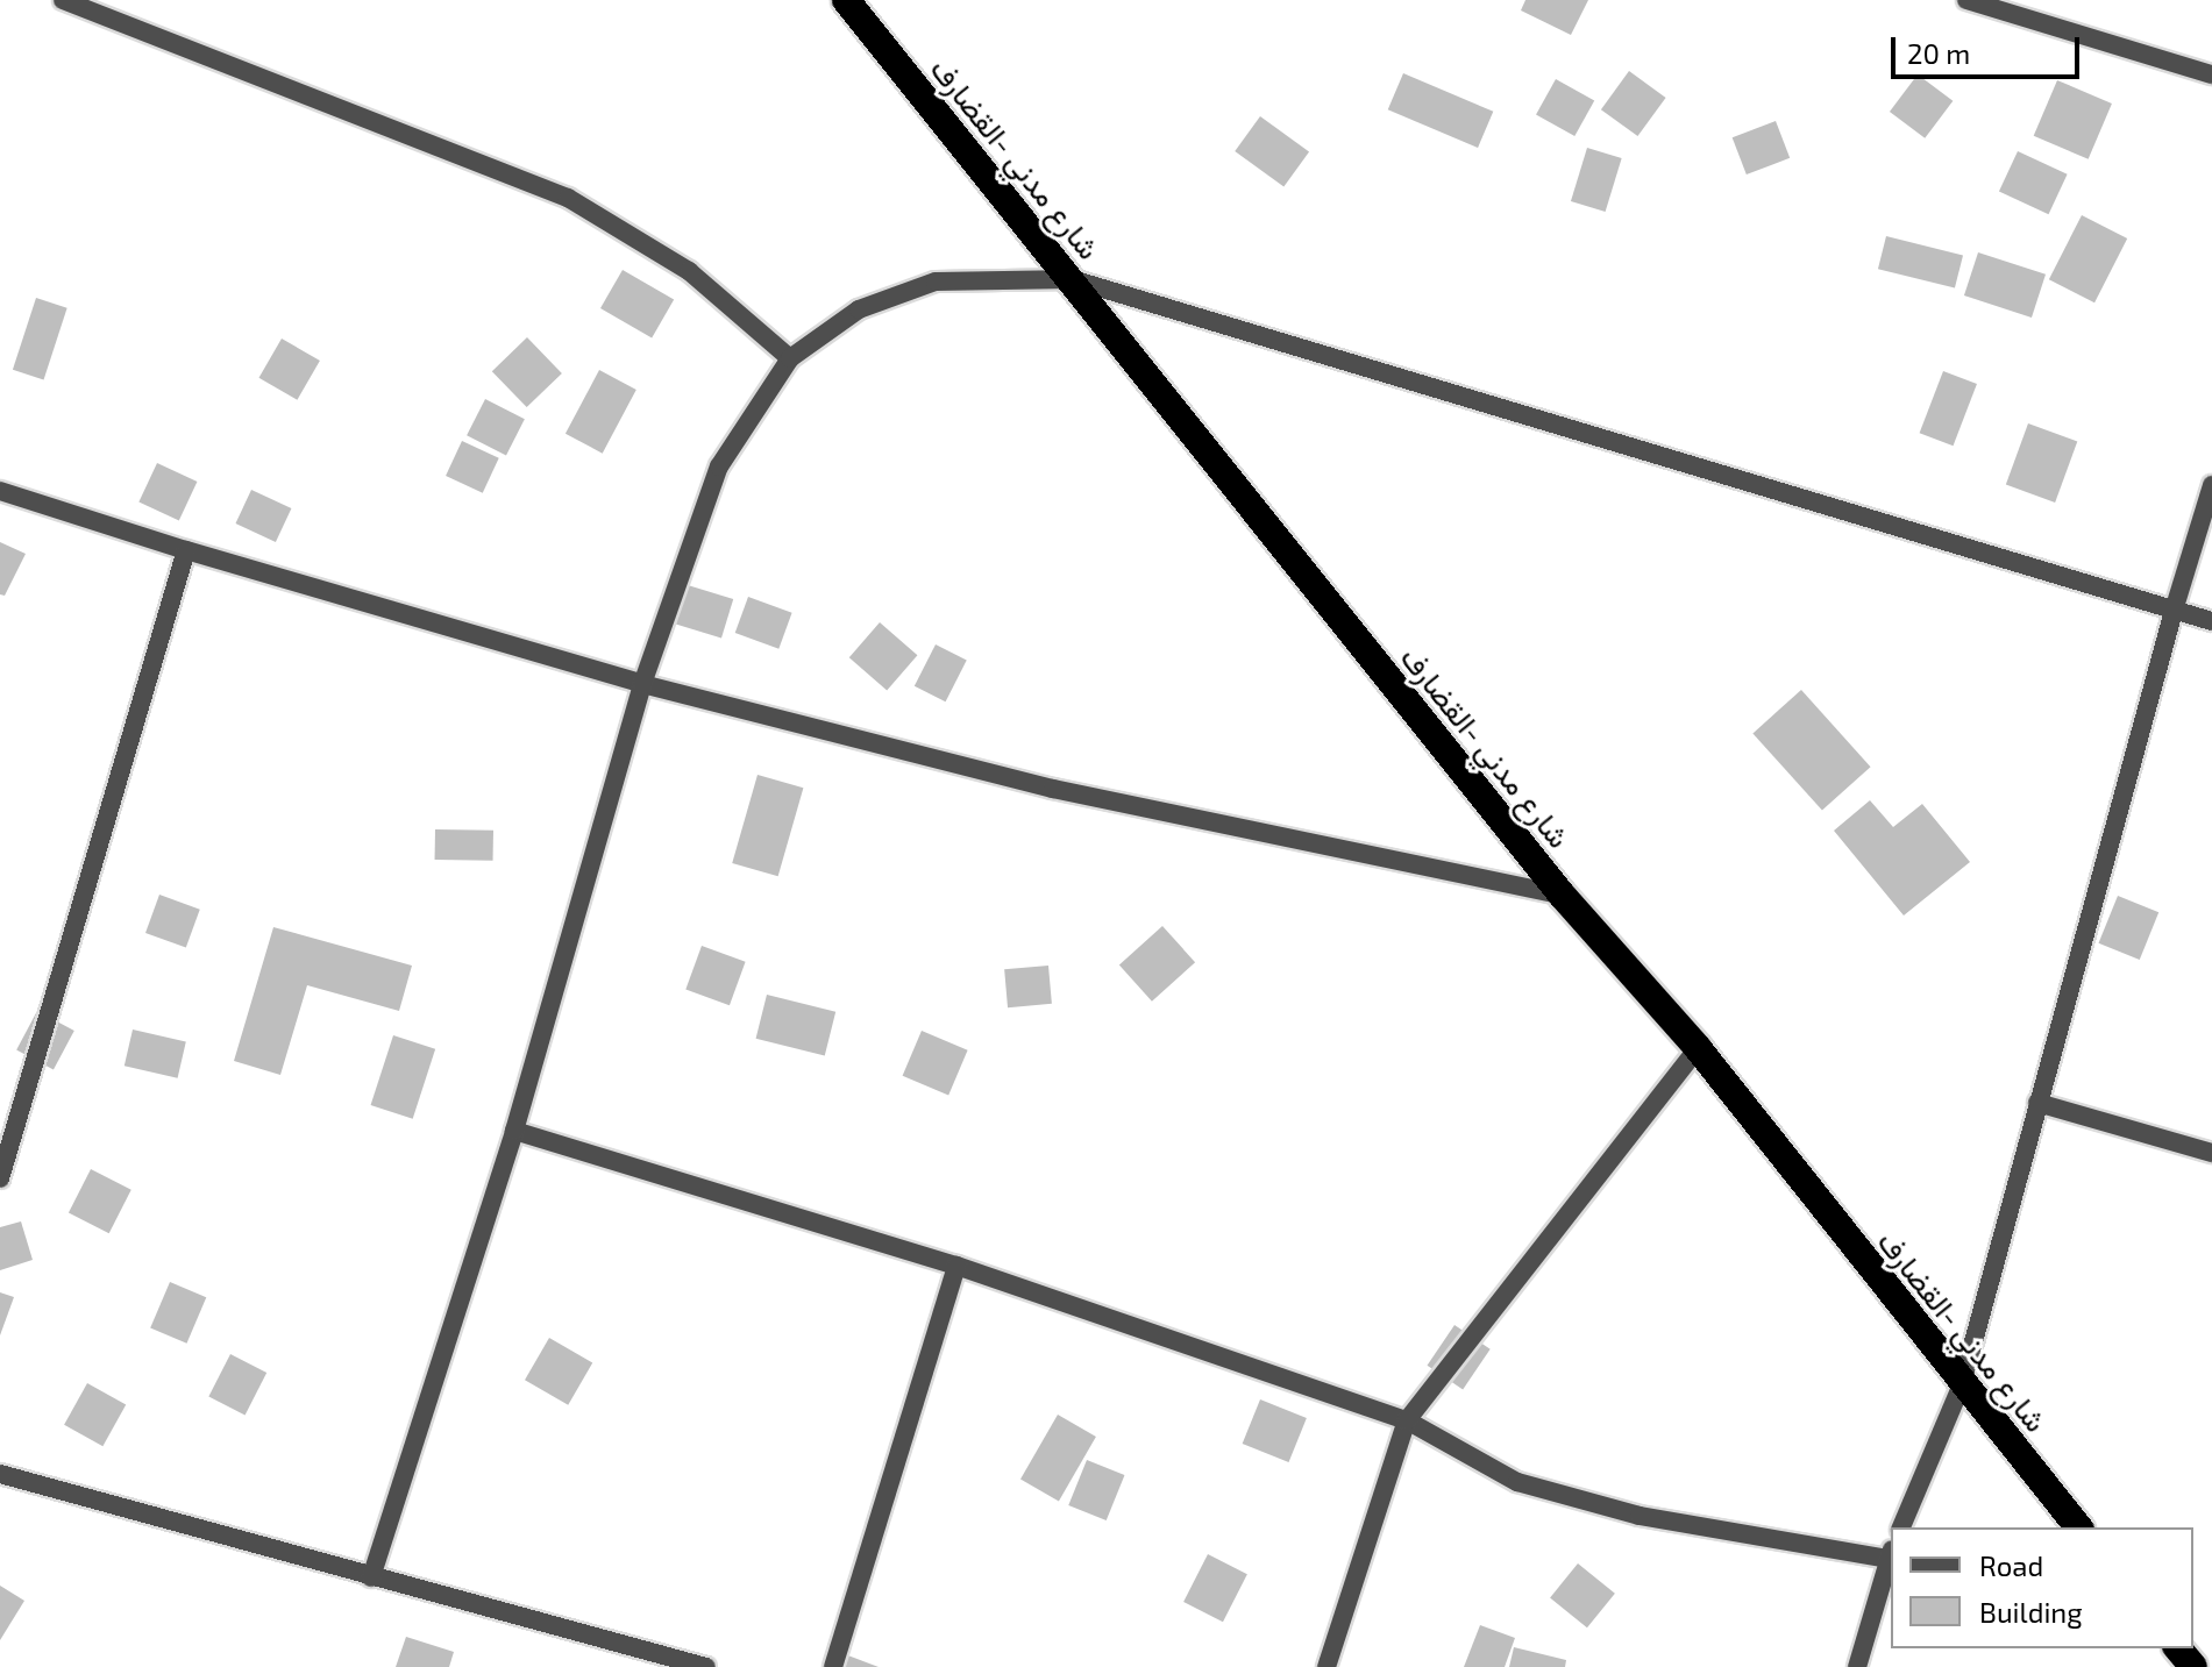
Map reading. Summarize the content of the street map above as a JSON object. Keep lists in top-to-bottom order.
{
  "streets": {
    "highway": ["شارع مدني -القضارف"]
  },
  "legend": ["Road", "Building"],
  "scale_bar": "20 m"
}
